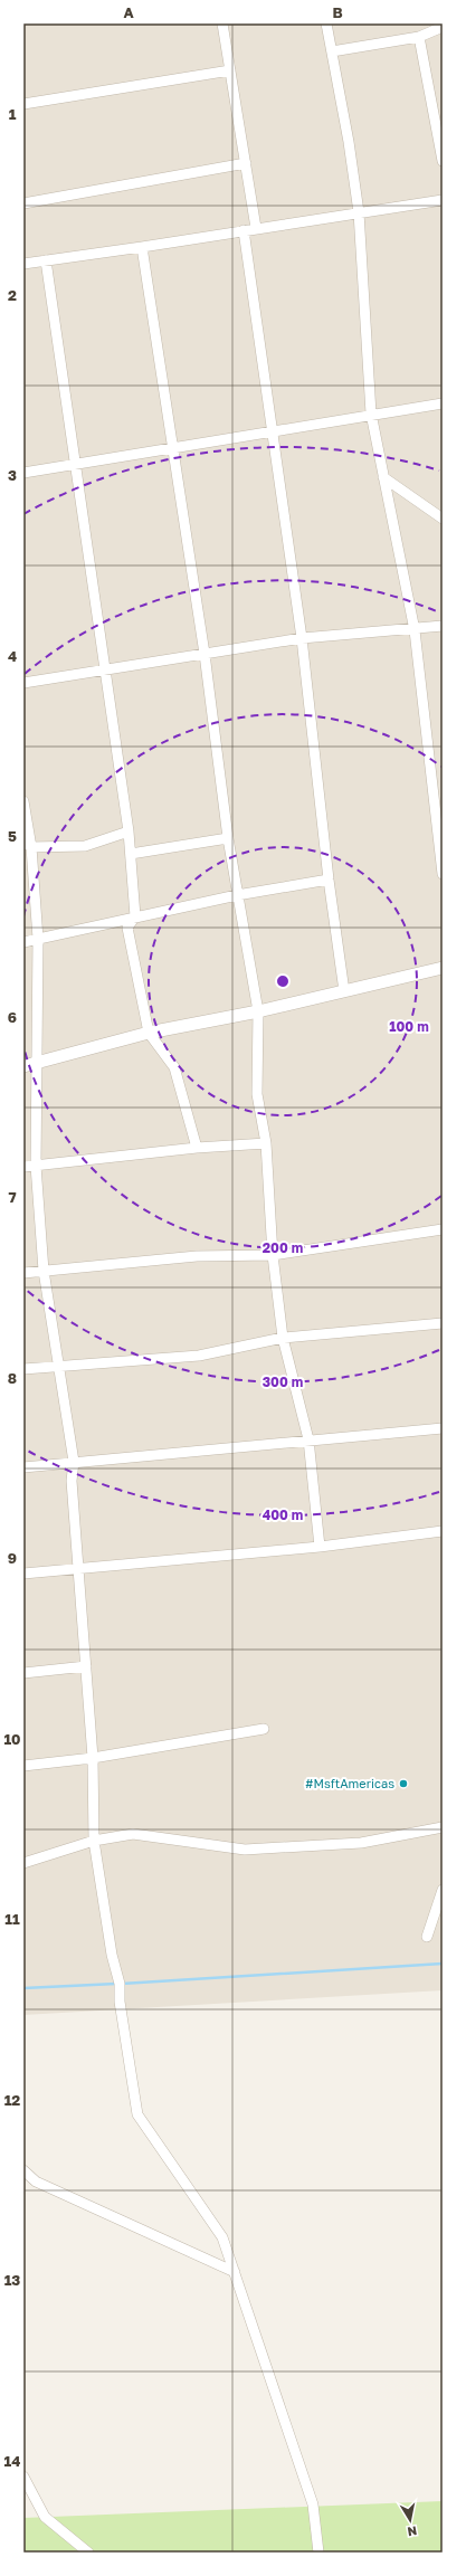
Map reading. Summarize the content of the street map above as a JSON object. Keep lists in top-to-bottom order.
{
  "places": ["#MsftAmericas"],
  "north": "bottom",
  "grid": {
    "columns": ["A", "B"],
    "rows": [
      "1",
      "2",
      "3",
      "4",
      "5",
      "6",
      "7",
      "8",
      "9",
      "10",
      "11",
      "12",
      "13",
      "14"
    ]
  },
  "rings": [
    "100 m",
    "200 m",
    "300 m",
    "400 m"
  ]
}
